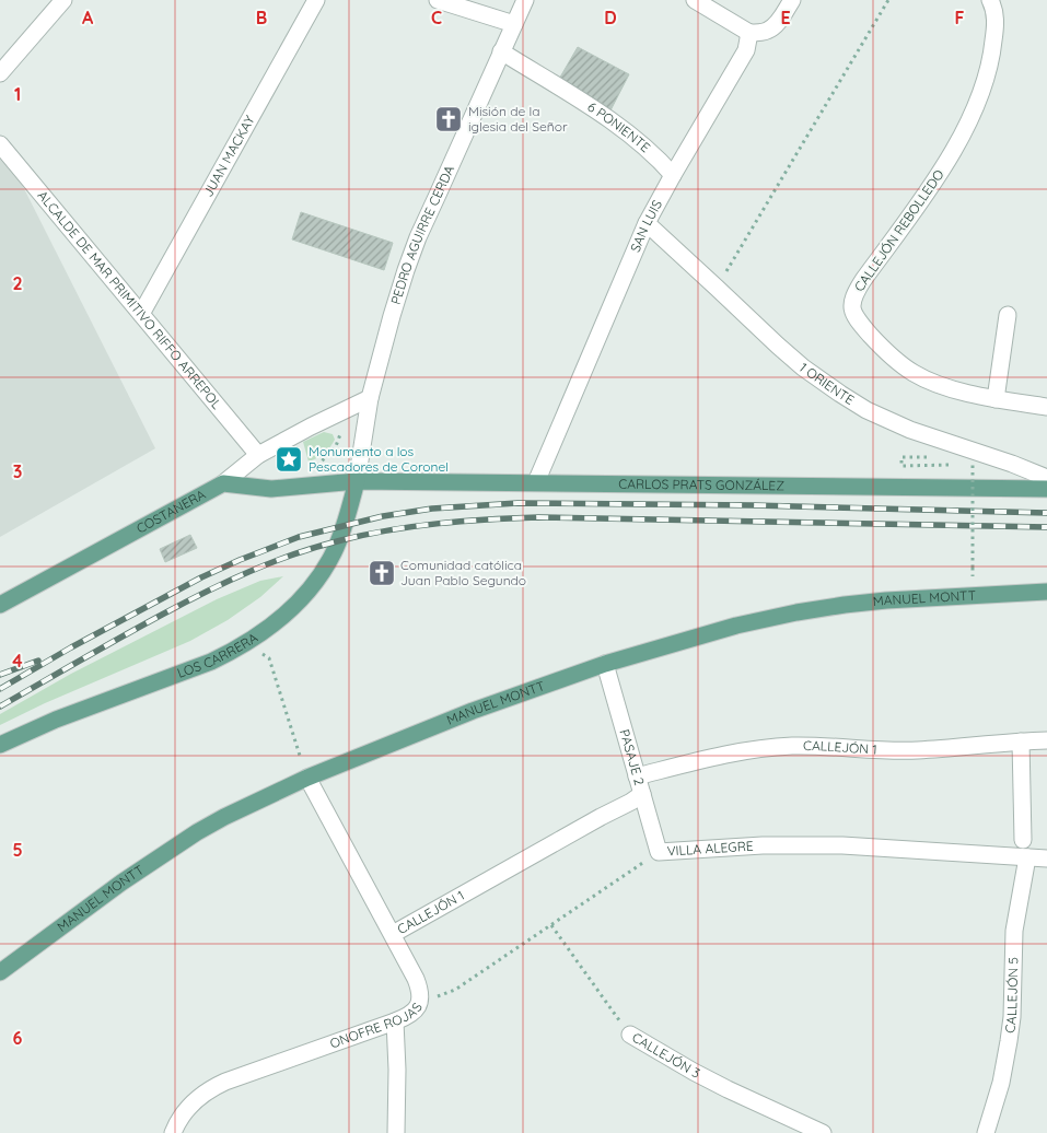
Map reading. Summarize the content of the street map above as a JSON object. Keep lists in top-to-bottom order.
{
  "streets": {
    "main road": [
      "CARLOS PRATS GONZÁLEZ",
      "COSTANERA",
      "MANUEL MONTT",
      "LOS CARRERA"
    ],
    "street": [
      "6 PONIENTE",
      "JUAN MACKAY",
      "SAN LUIS",
      "CALLEJÓN REBOLLEDO",
      "PEDRO AGUIRRE CERDA",
      "ALCALDE DE MAR PRIMITIVO RIFFO ARREPOL",
      "1 ORIENTE",
      "CALLEJÓN 1",
      "PASAJE 2",
      "VILLA ALEGRE",
      "CALLEJÓN 5",
      "ONOFRE ROJAS",
      "CALLEJÓN 3"
    ]
  },
  "crossings": [
    ["6 PONIENTE", "SAN LUIS"],
    ["6 PONIENTE", "PEDRO AGUIRRE CERDA"],
    ["JUAN MACKAY", "ALCALDE DE MAR PRIMITIVO RIFFO ARREPOL"],
    ["SAN LUIS", "1 ORIENTE"],
    ["SAN LUIS", "CARLOS PRATS GONZÁLEZ"],
    ["PEDRO AGUIRRE CERDA", "CARLOS PRATS GONZÁLEZ"],
    ["PEDRO AGUIRRE CERDA", "LOS CARRERA"],
    ["CARLOS PRATS GONZÁLEZ", "LOS CARRERA"],
    ["MANUEL MONTT", "PASAJE 2"],
    ["MANUEL MONTT", "ONOFRE ROJAS"],
    ["CALLEJÓN 1", "PASAJE 2"],
    ["CALLEJÓN 1", "ONOFRE ROJAS"],
    ["PASAJE 2", "VILLA ALEGRE"],
    ["VILLA ALEGRE", "CALLEJÓN 5"],
    ["VILLA ALEGRE", "ONOFRE ROJAS"],
    ["VILLA ALEGRE", "CALLEJÓN 3"]
  ],
  "places": {
    "church": ["Misión de la iglesia del Señor", "Comunidad católica Juan Pablo Segundo"],
    "place": ["Monumento a los Pescadores de Coronel"]
  },
  "grid": {
    "columns": [
      "A",
      "B",
      "C",
      "D",
      "E",
      "F"
    ],
    "rows": [
      "1",
      "2",
      "3",
      "4",
      "5",
      "6"
    ]
  }
}
